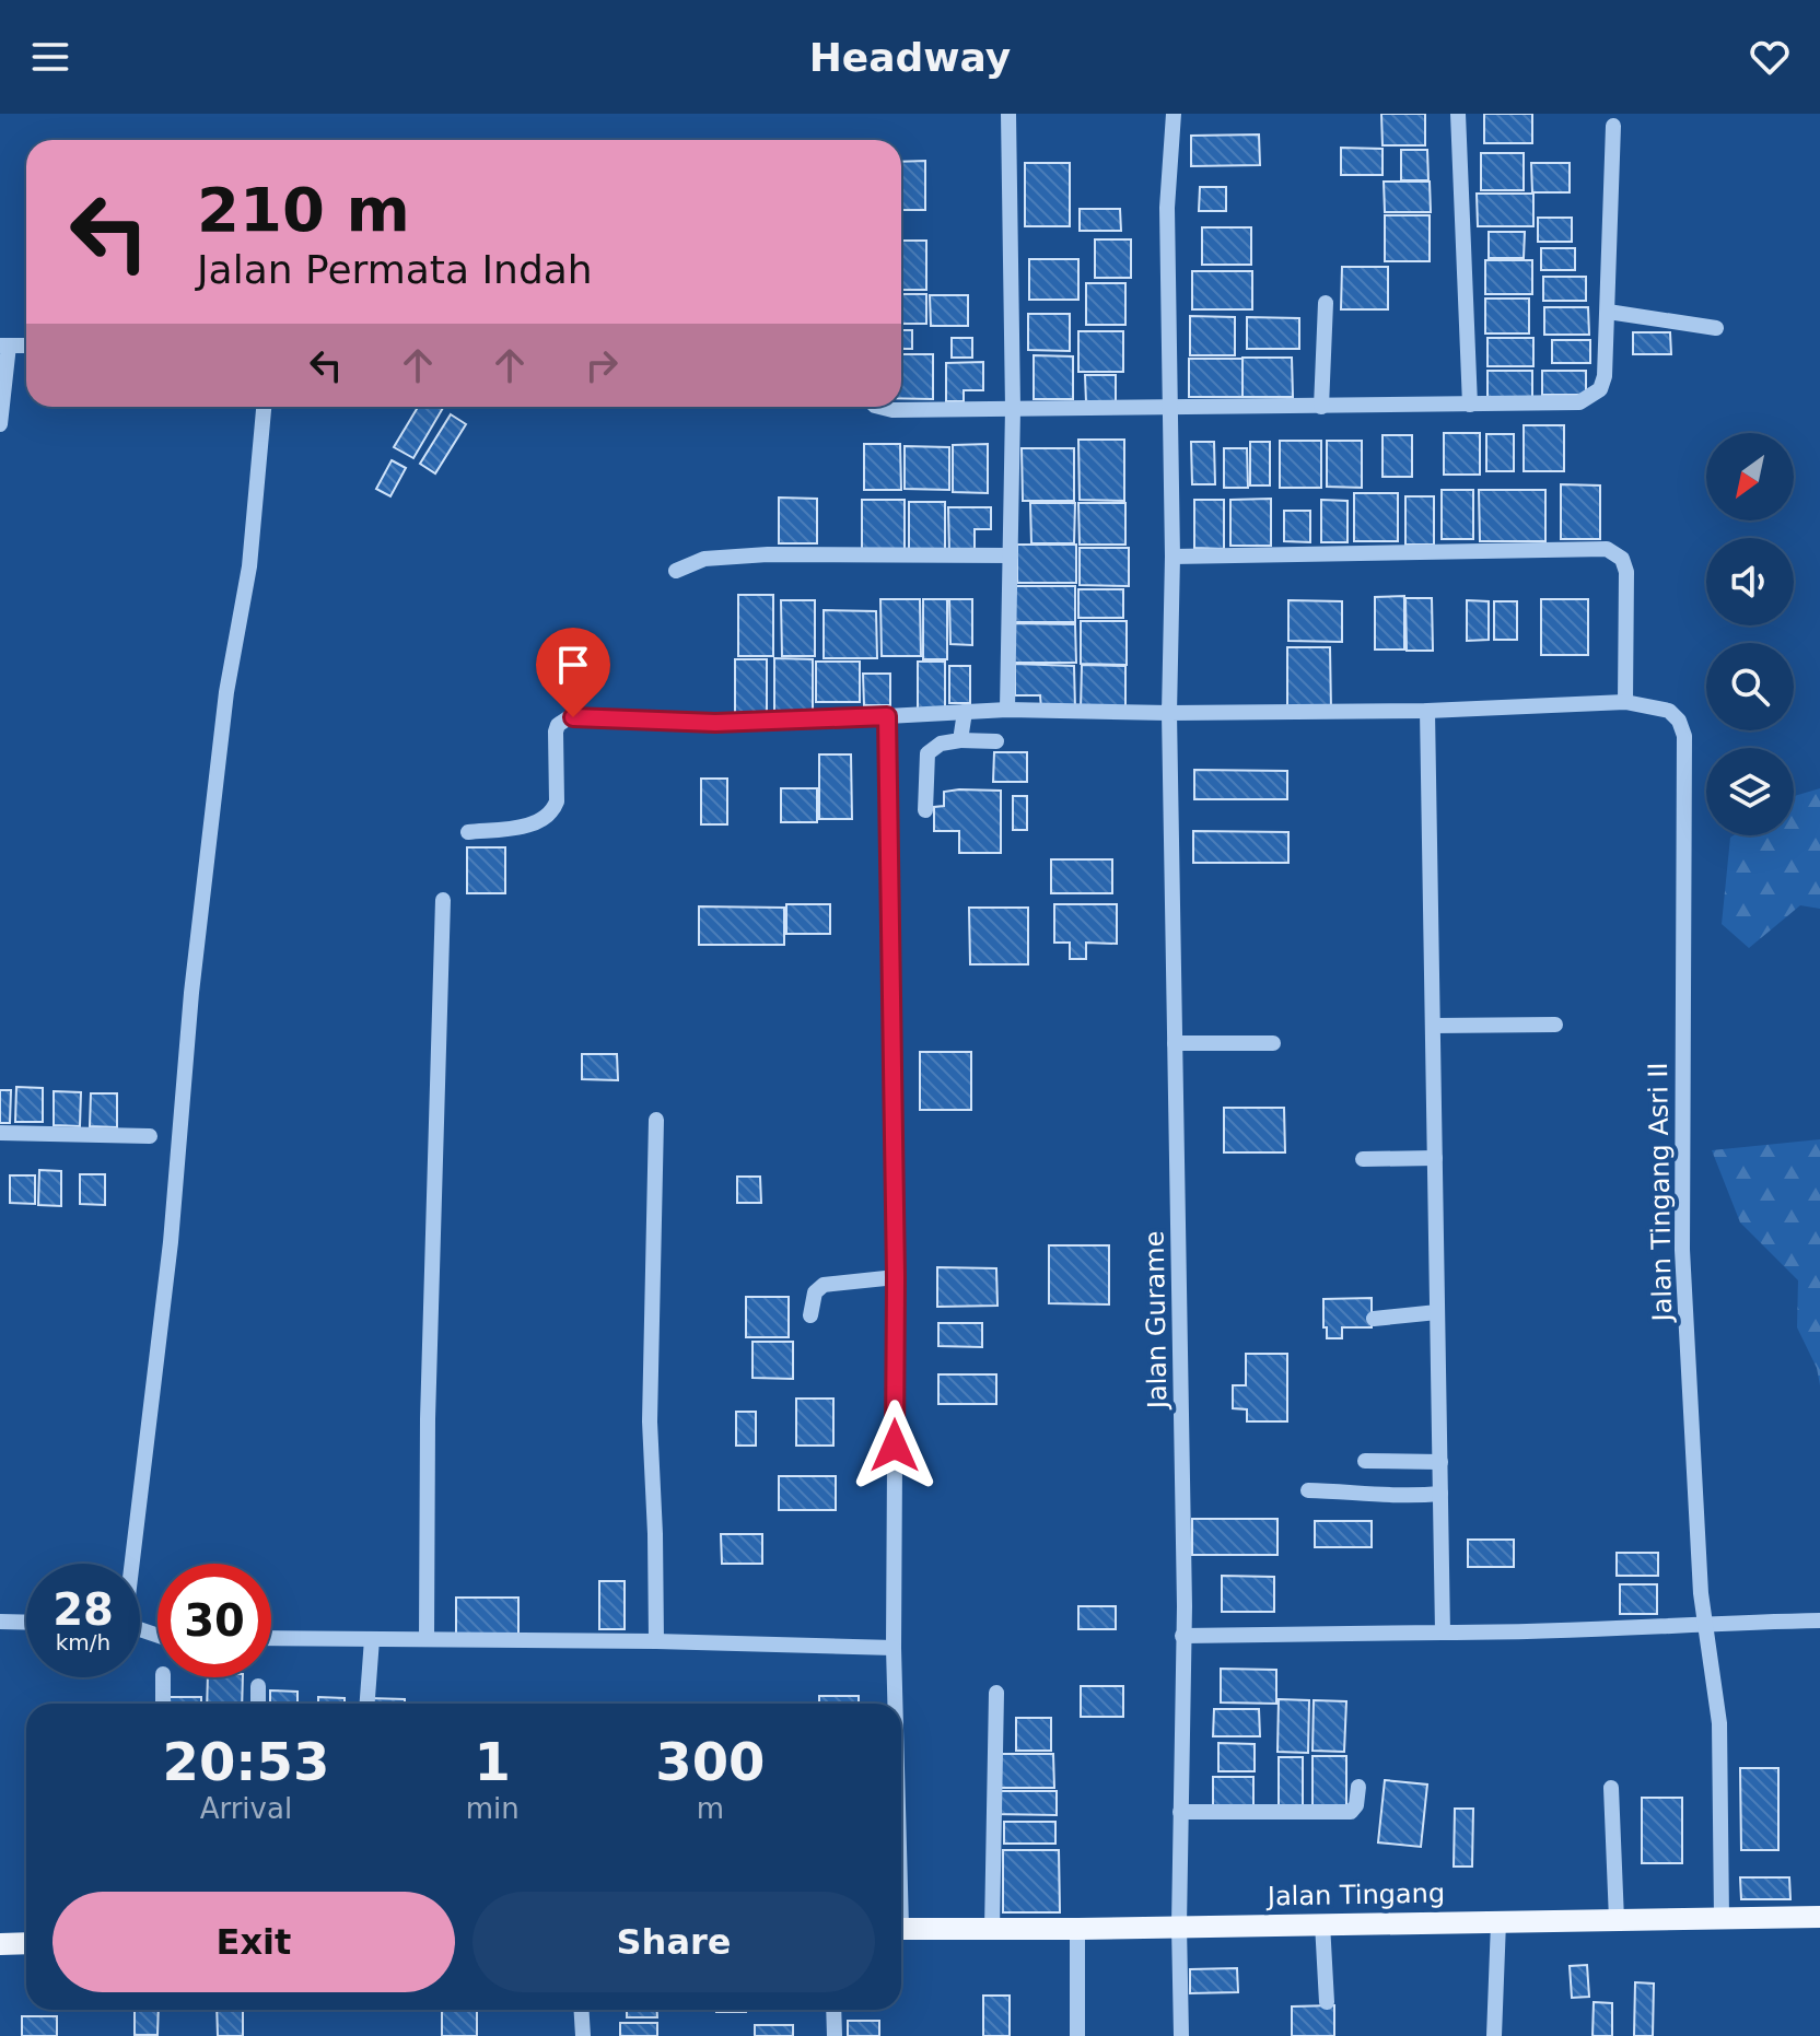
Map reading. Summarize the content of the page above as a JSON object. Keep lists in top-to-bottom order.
{
  "streets": {
    "main road": ["Jalan Tingang"],
    "street": ["Jalan Tingang Asri II", "Jalan Gurame"]
  },
  "crossings": [
    ["Jalan Tingang Asri II", "Jalan Gurame"],
    ["Jalan Tingang Asri II", "Jalan Tingang"],
    ["Jalan Gurame", "Jalan Tingang"]
  ],
  "north": "bottom left",
  "page": {
    "header": "Headway",
    "turn": ["210 m", "Jalan Permata Indah"],
    "speed": "28 km/h",
    "limit": "30",
    "eta": [
      "20:53",
      "Arrival",
      "1",
      "min",
      "300",
      "m"
    ],
    "buttons": ["Exit", "Share"]
  }
}
